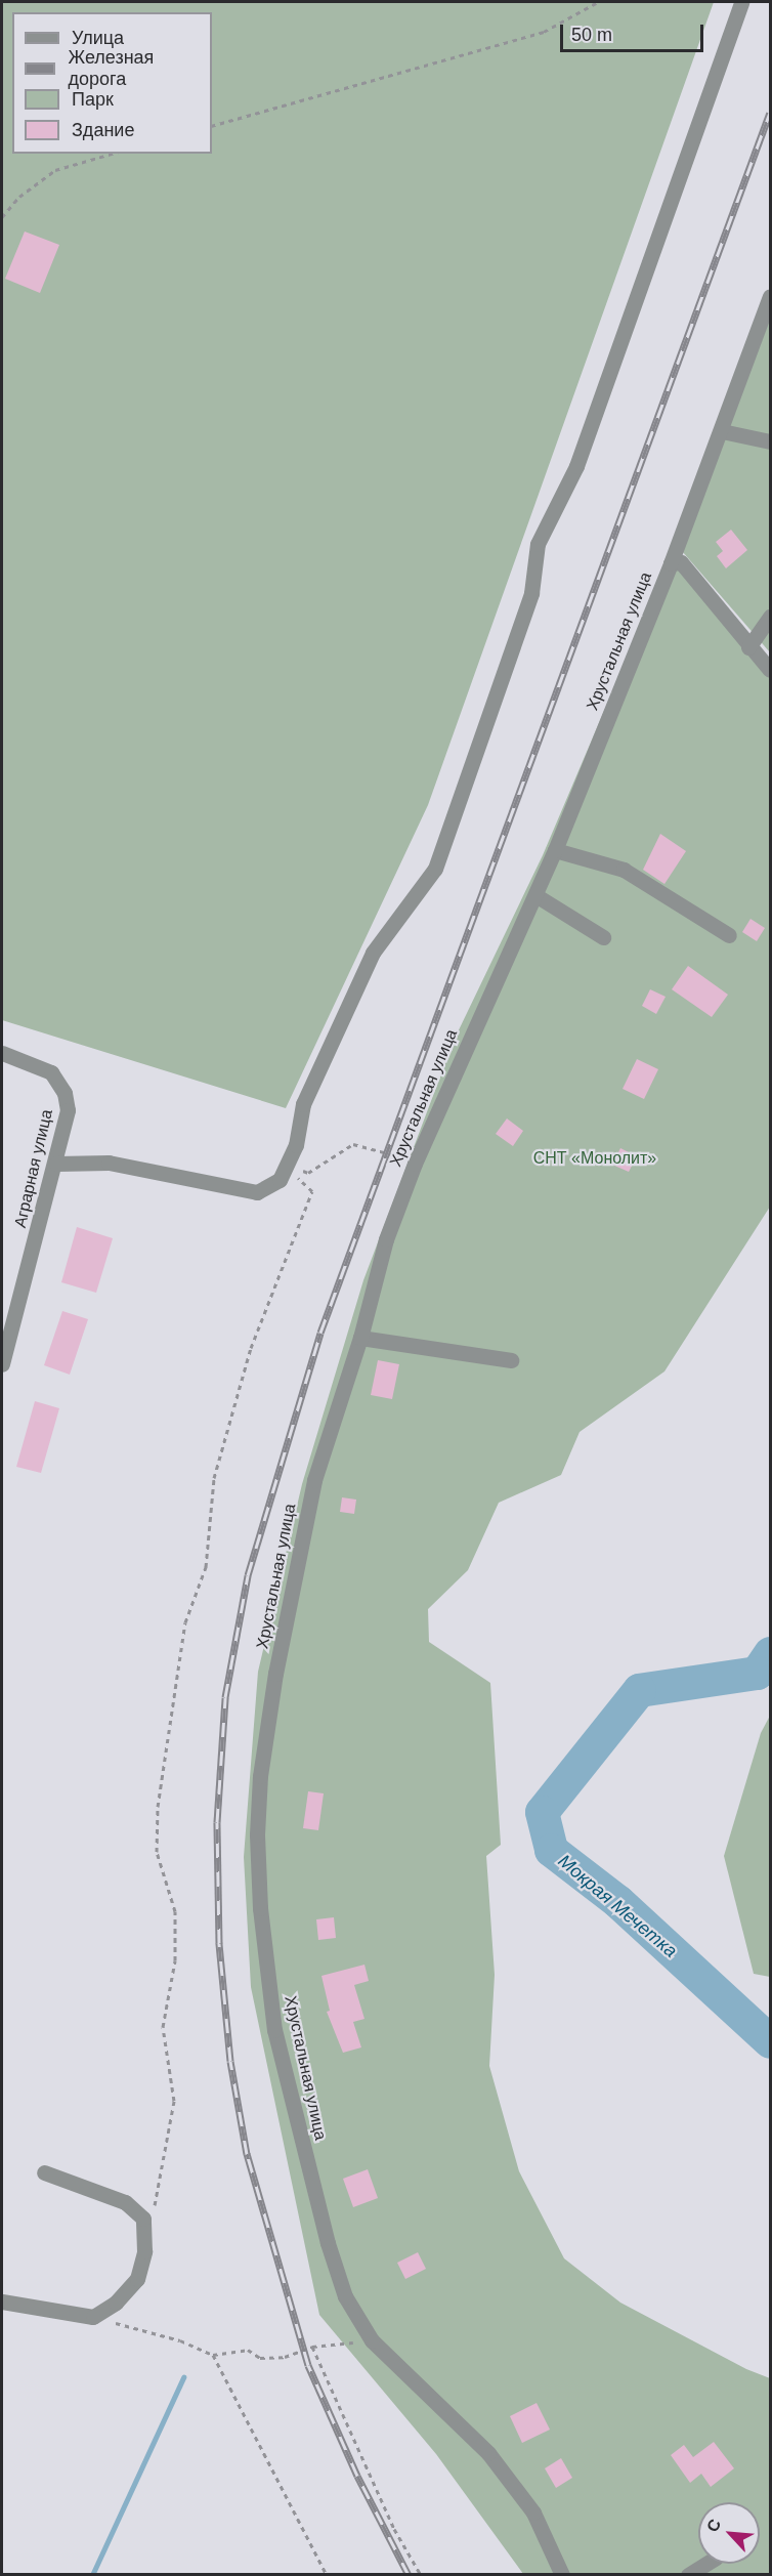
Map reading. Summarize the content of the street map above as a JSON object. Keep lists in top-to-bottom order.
{
  "streets": {
    "street": ["Хрустальная улица", "Аграрная улица"]
  },
  "water": ["Мокрая Мечетка"],
  "parks": ["СНТ «Монолит»"],
  "legend": [
    "Улица",
    "Железная дорога",
    "Парк",
    "Здание"
  ],
  "scale_bar": "50 m",
  "north": "top left"
}
